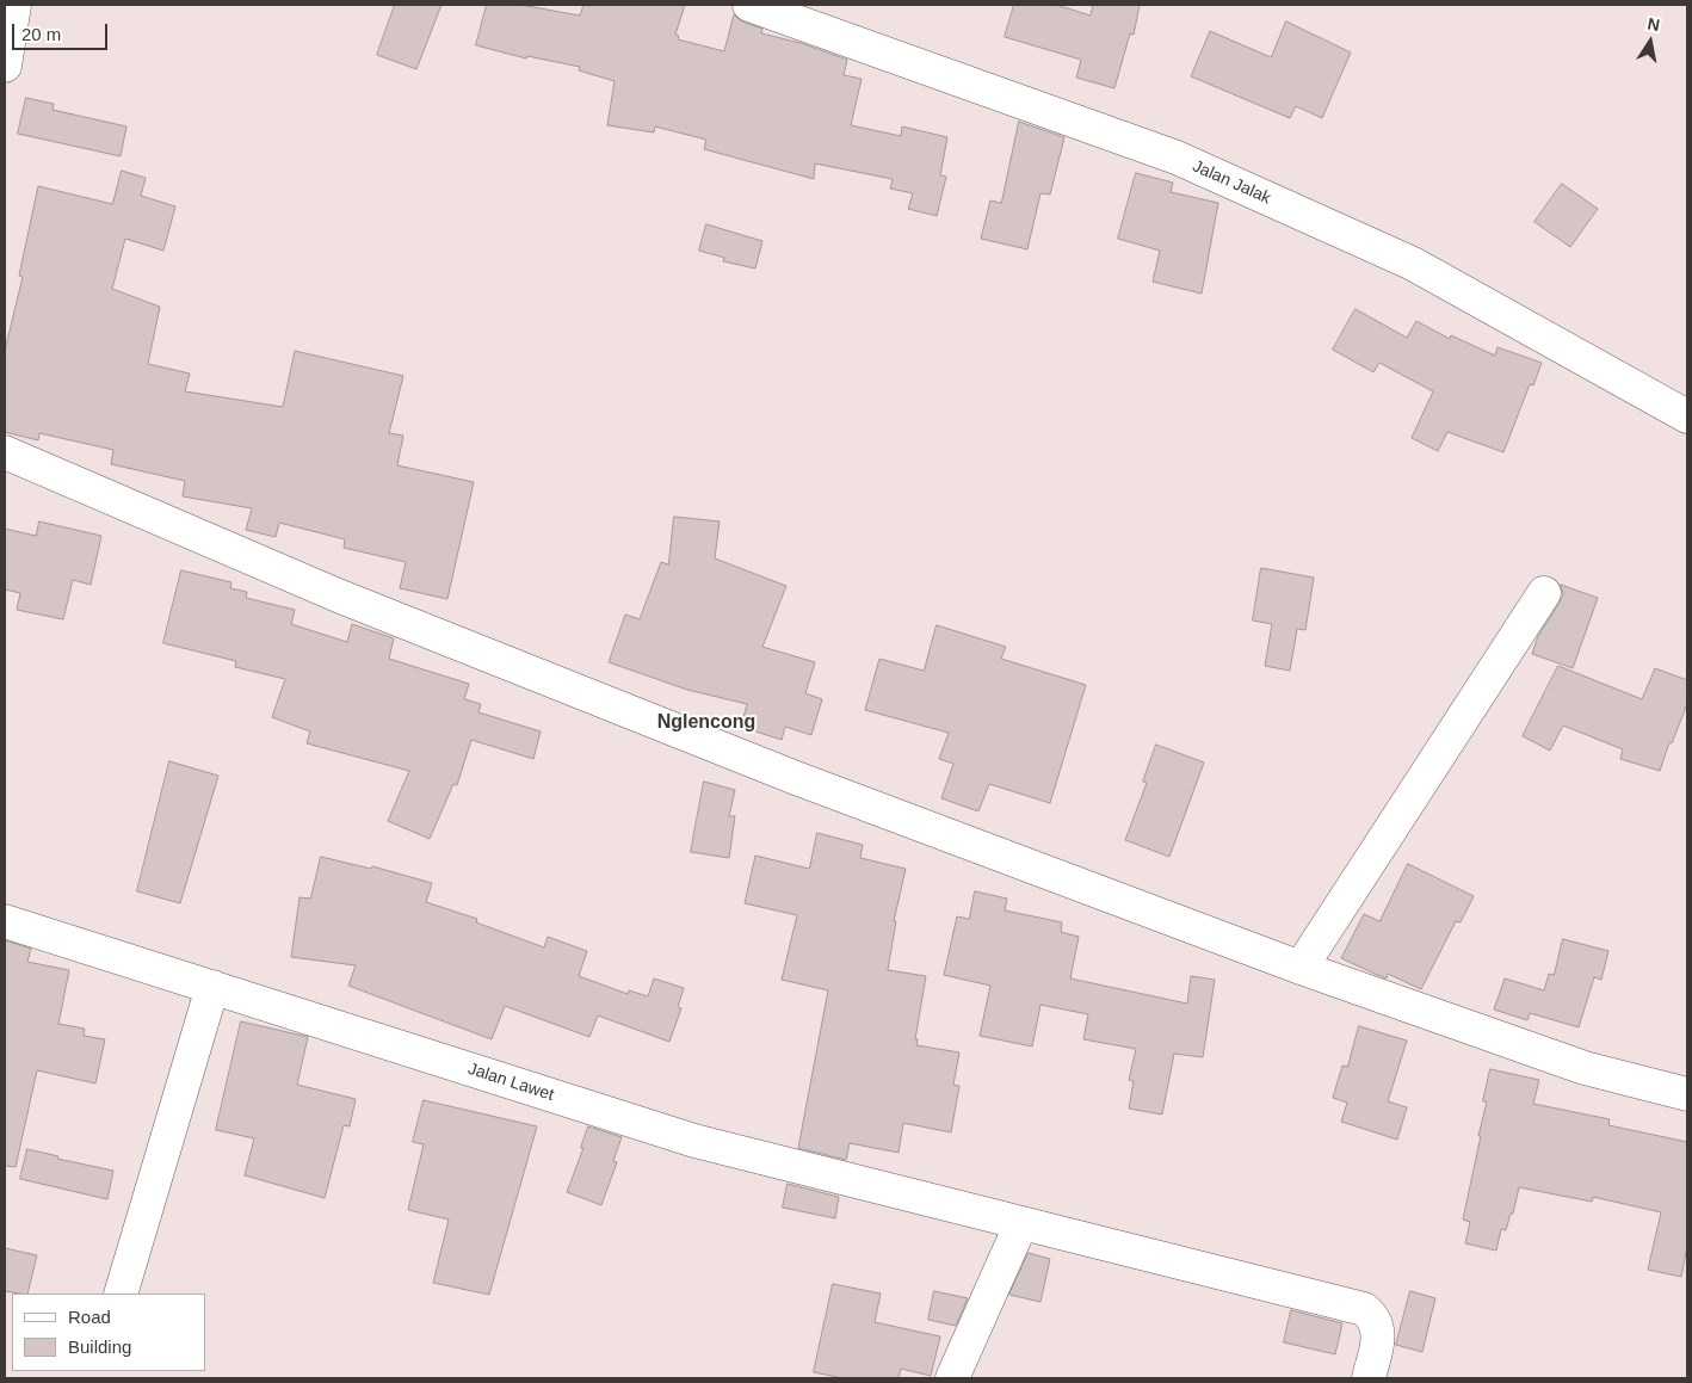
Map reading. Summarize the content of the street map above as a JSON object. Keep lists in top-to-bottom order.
{
  "streets": {
    "street": ["Jalan Jalak", "Jalan Lawet"]
  },
  "districts": ["Nglencong"],
  "legend": ["Road", "Building"],
  "scale_bar": "20 m",
  "north": "top"
}
